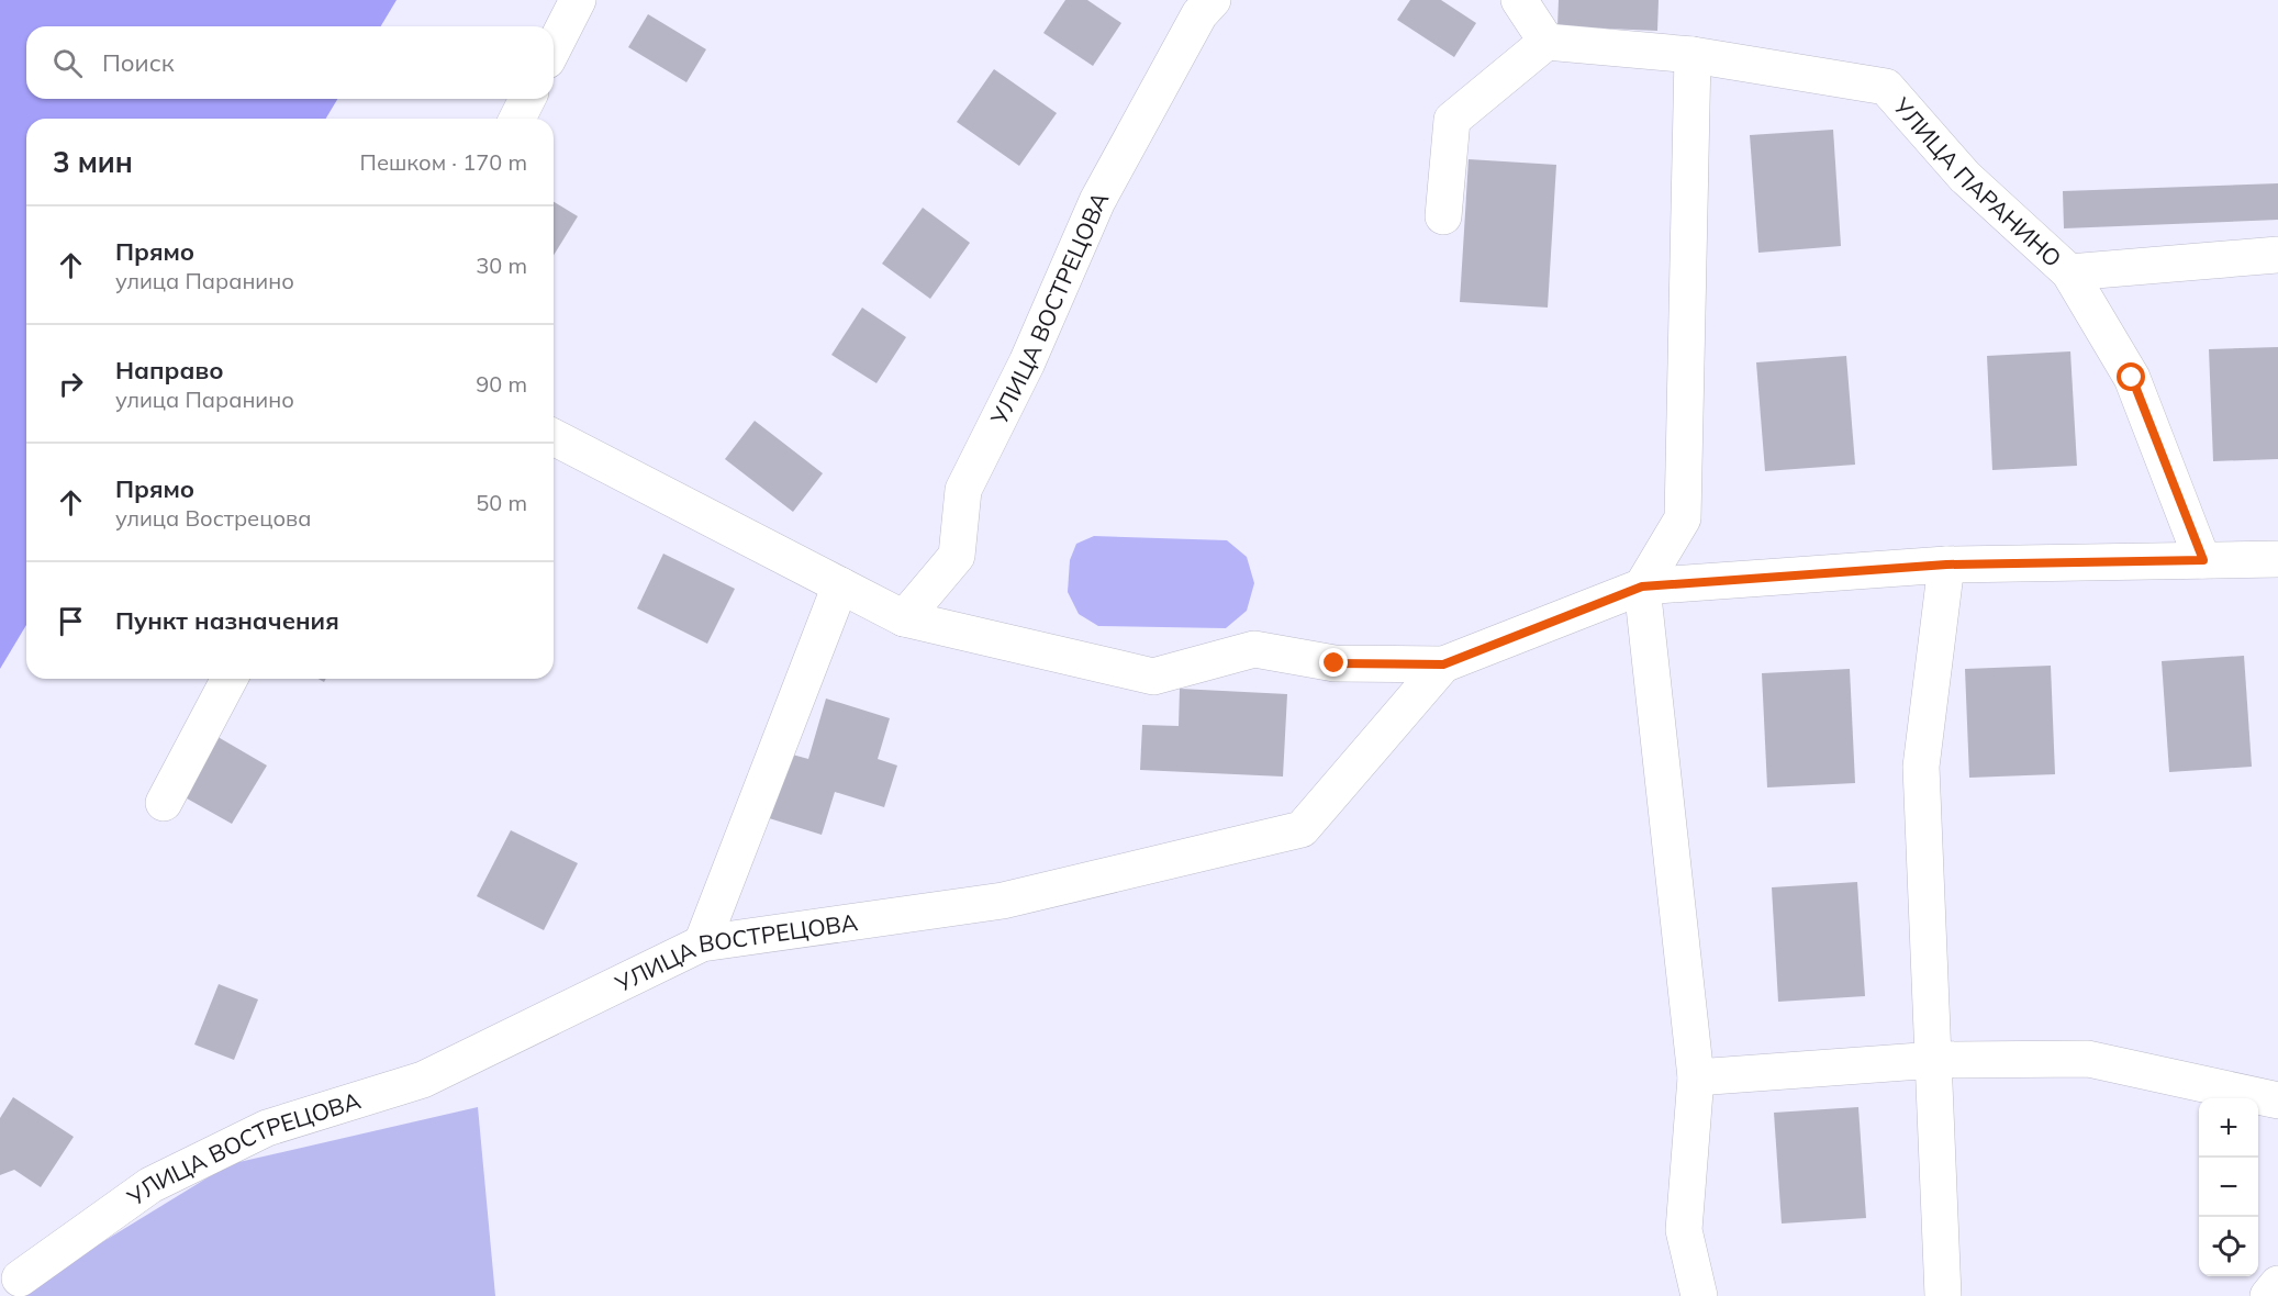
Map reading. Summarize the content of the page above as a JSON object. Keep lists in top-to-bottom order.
{
  "streets": {
    "street": ["УЛИЦА ПАРАНИНО", "УЛИЦА ВОСТРЕЦОВА"]
  },
  "page": {
    "search": "Поиск",
    "heading": ["3 мин", "Пешком · 170 m"],
    "list": [
      ["Прямо", "улица Паранино", "30 m"],
      ["Направо", "улица Паранино", "90 m"],
      ["Прямо", "улица Вострецова", "50 m"],
      "Пункт назначения"
    ],
    "map_buttons": ["+", "−"]
  }
}
